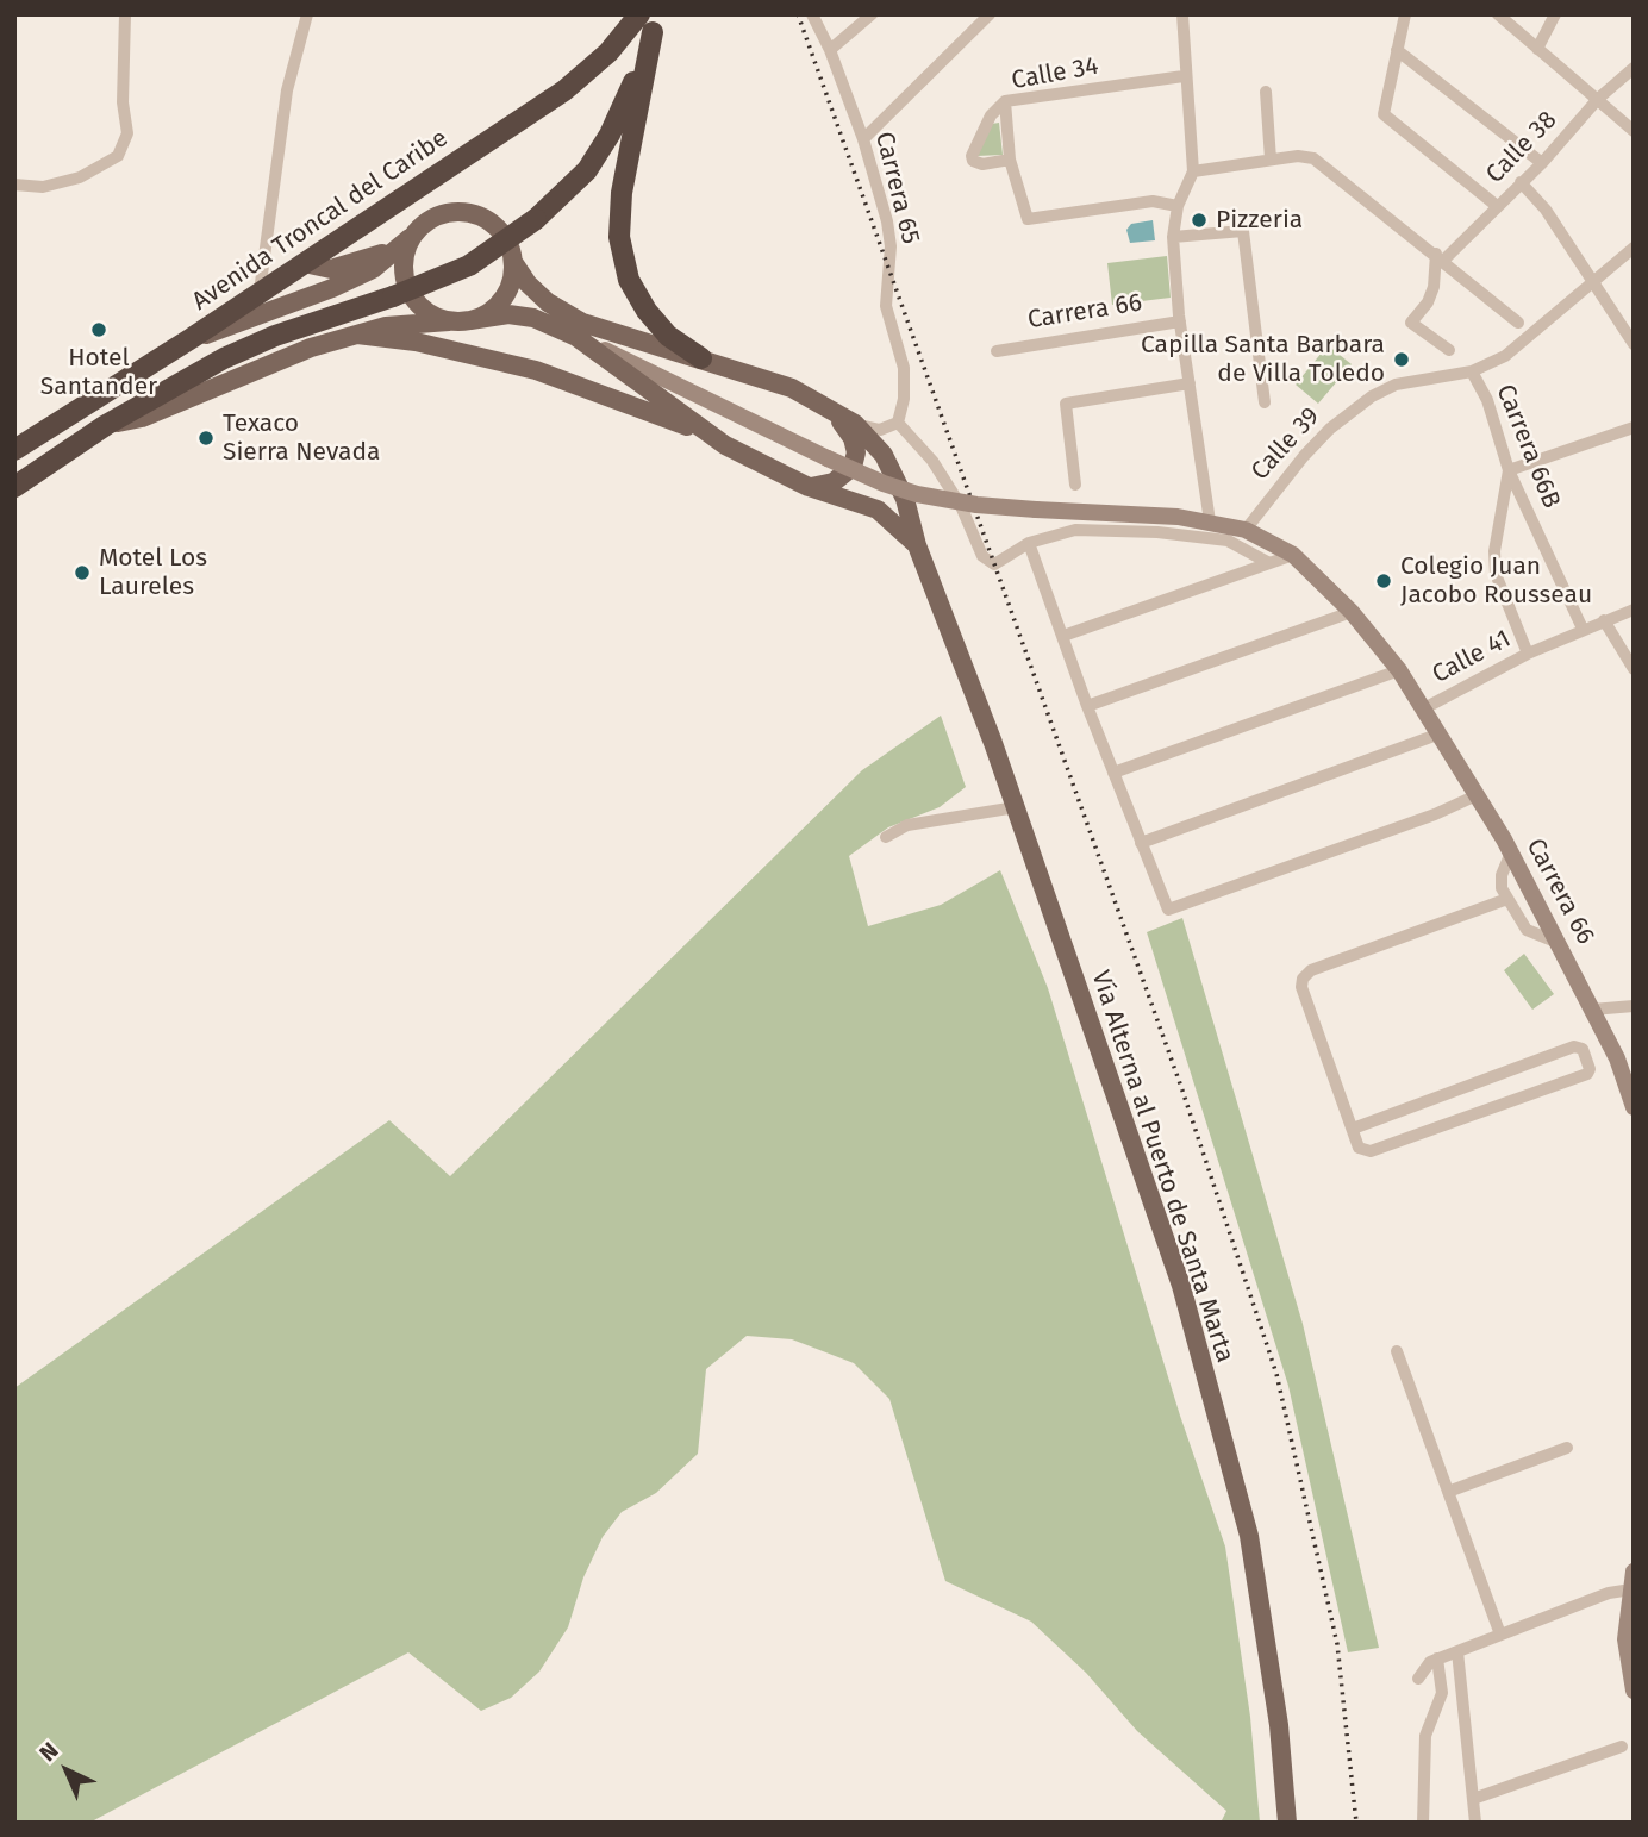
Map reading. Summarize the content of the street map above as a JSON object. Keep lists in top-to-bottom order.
{
  "streets": {
    "highway": ["Avenida Troncal del Caribe"],
    "main road": ["Vía Alterna al Puerto de Santa Marta"],
    "street": [
      "Calle 34",
      "Calle 38",
      "Carrera 65",
      "Carrera 66",
      "Calle 39",
      "Carrera 66B",
      "Calle 41"
    ]
  },
  "crossings": [
    ["Calle 34", "Carrera 66"],
    ["Carrera 66", "Calle 39"],
    ["Carrera 66", "Calle 41"],
    ["Calle 39", "Carrera 66B"],
    ["Carrera 66B", "Calle 41"]
  ],
  "places": [
    "Pizzeria",
    "Hotel Santander",
    "Capilla Santa Barbara de Villa Toledo",
    "Texaco Sierra Nevada",
    "Motel Los Laureles",
    "Colegio Juan Jacobo Rousseau"
  ],
  "north": "top left"
}
